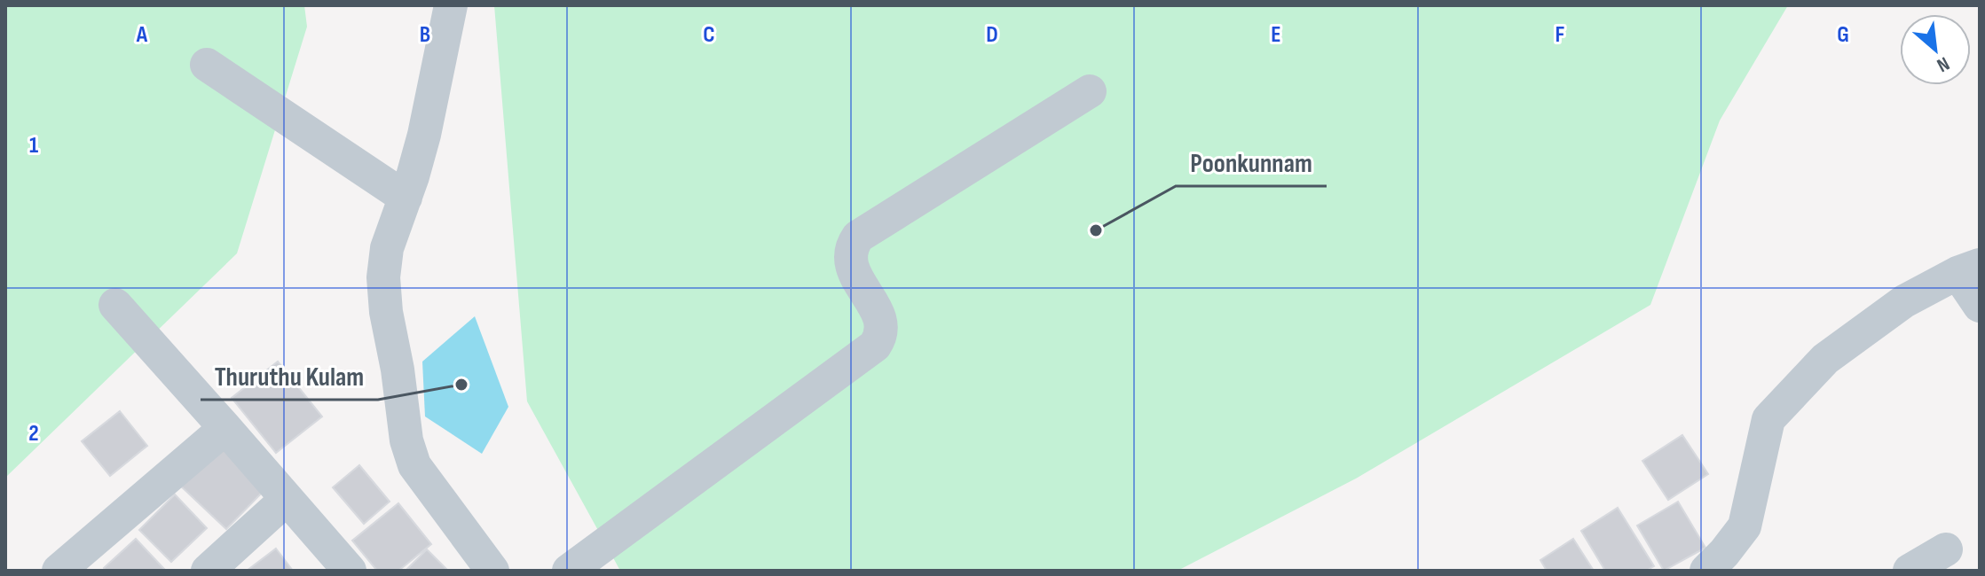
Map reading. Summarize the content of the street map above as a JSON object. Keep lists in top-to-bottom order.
{
  "places": ["Poonkunnam", "Thuruthu Kulam"],
  "north": "bottom right",
  "grid": {
    "columns": [
      "A",
      "B",
      "C",
      "D",
      "E",
      "F",
      "G"
    ],
    "rows": ["1", "2"]
  }
}
